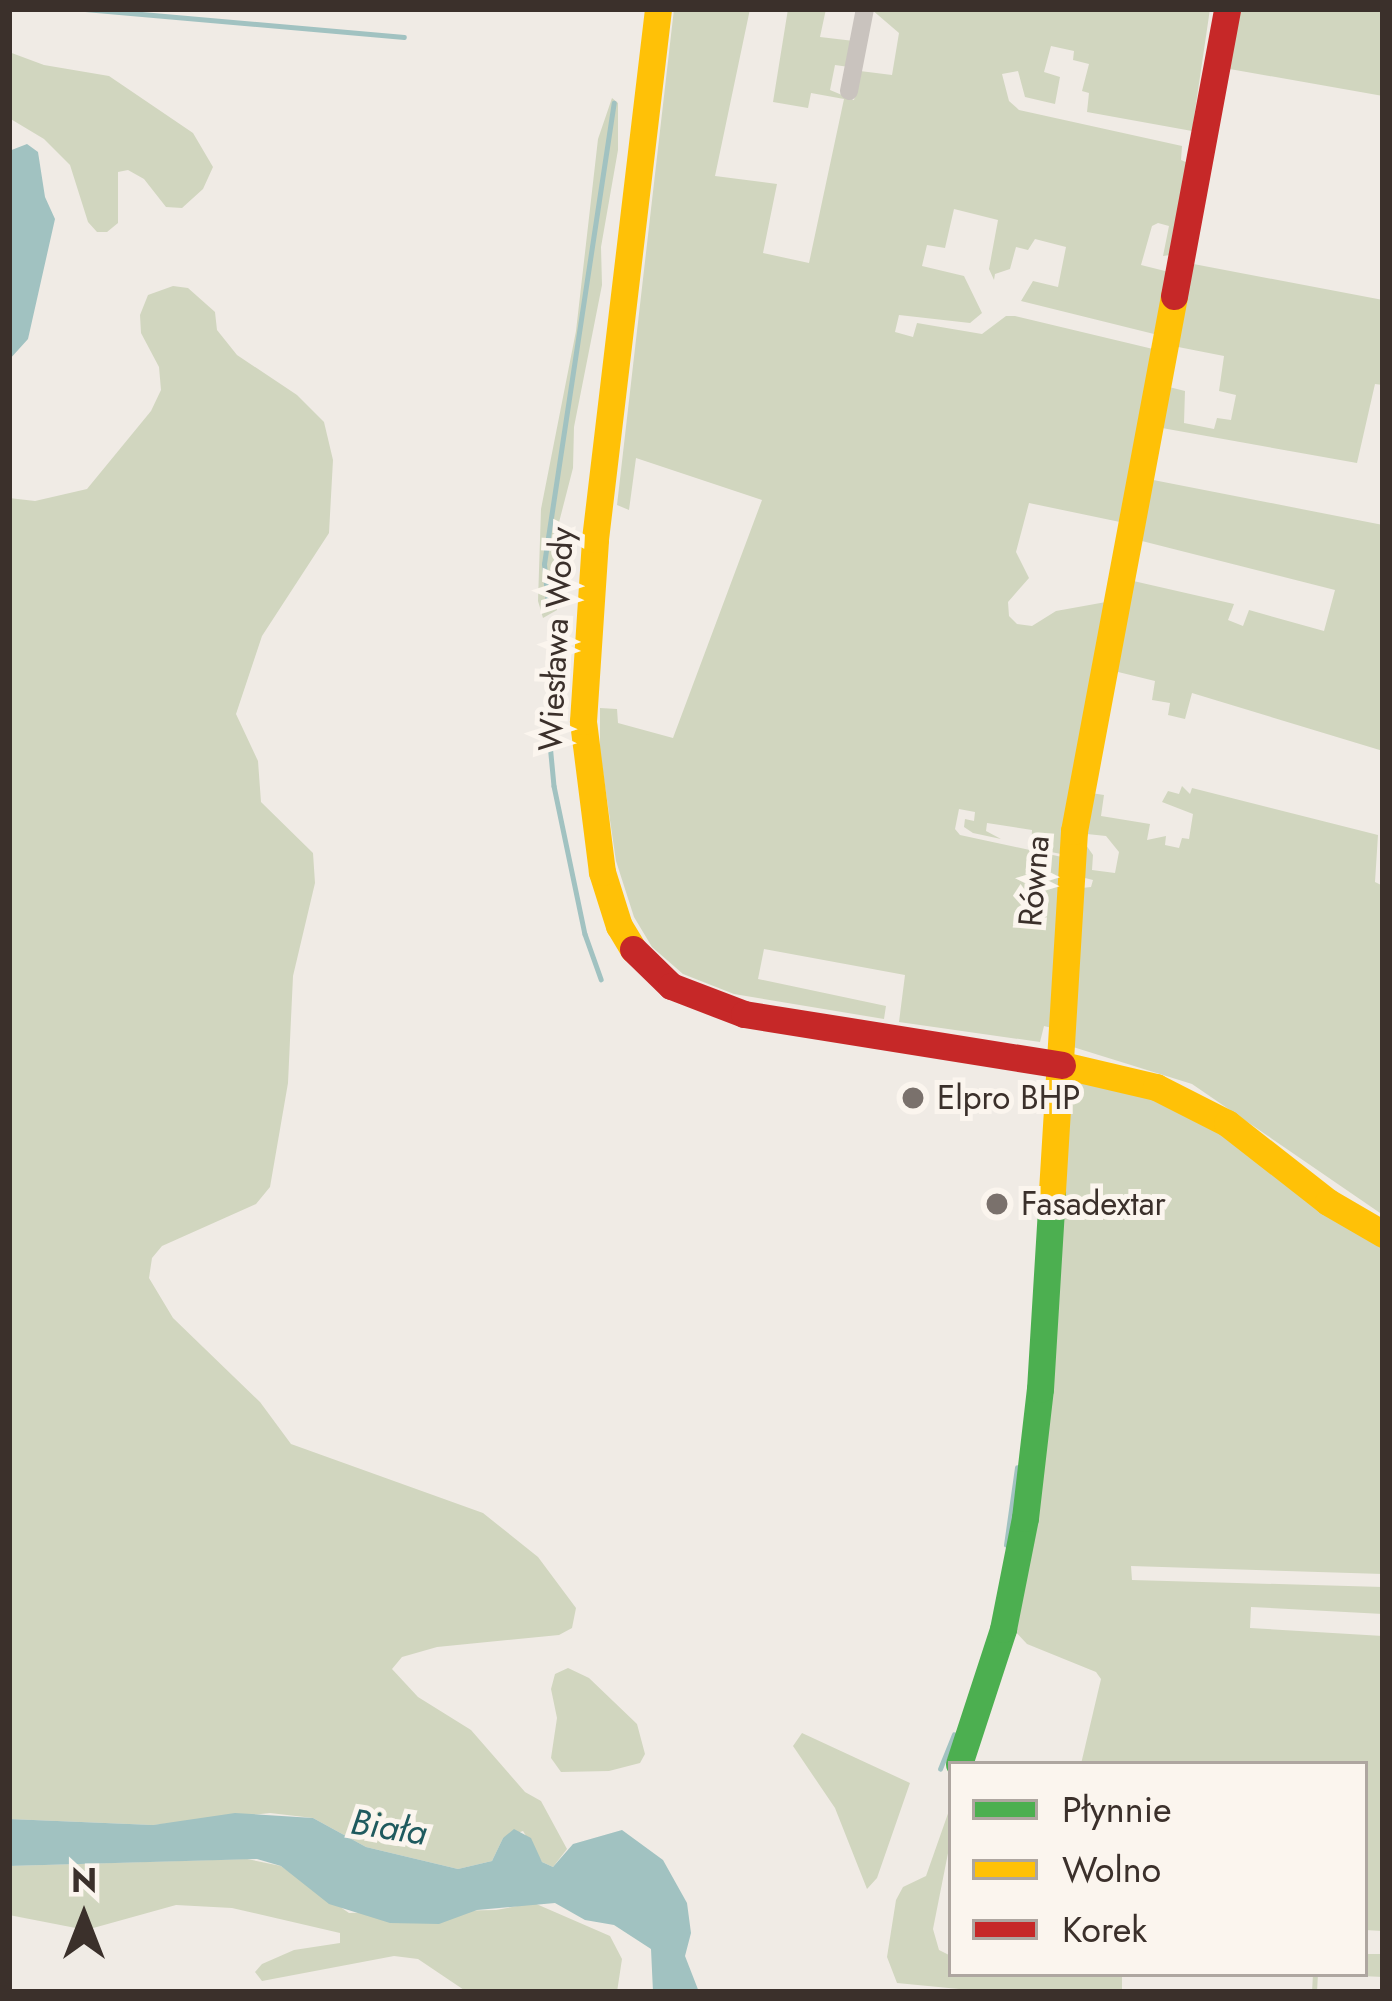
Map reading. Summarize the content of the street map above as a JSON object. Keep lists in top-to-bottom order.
{
  "streets": {
    "street": ["Wiesława Wody", "Równa"]
  },
  "crossings": [
    ["Wiesława Wody", "Równa"]
  ],
  "water": ["Biała"],
  "places": ["Elpro BHP", "Fasadextar"],
  "legend": ["Płynnie", "Wolno", "Korek"],
  "north": "top"
}
